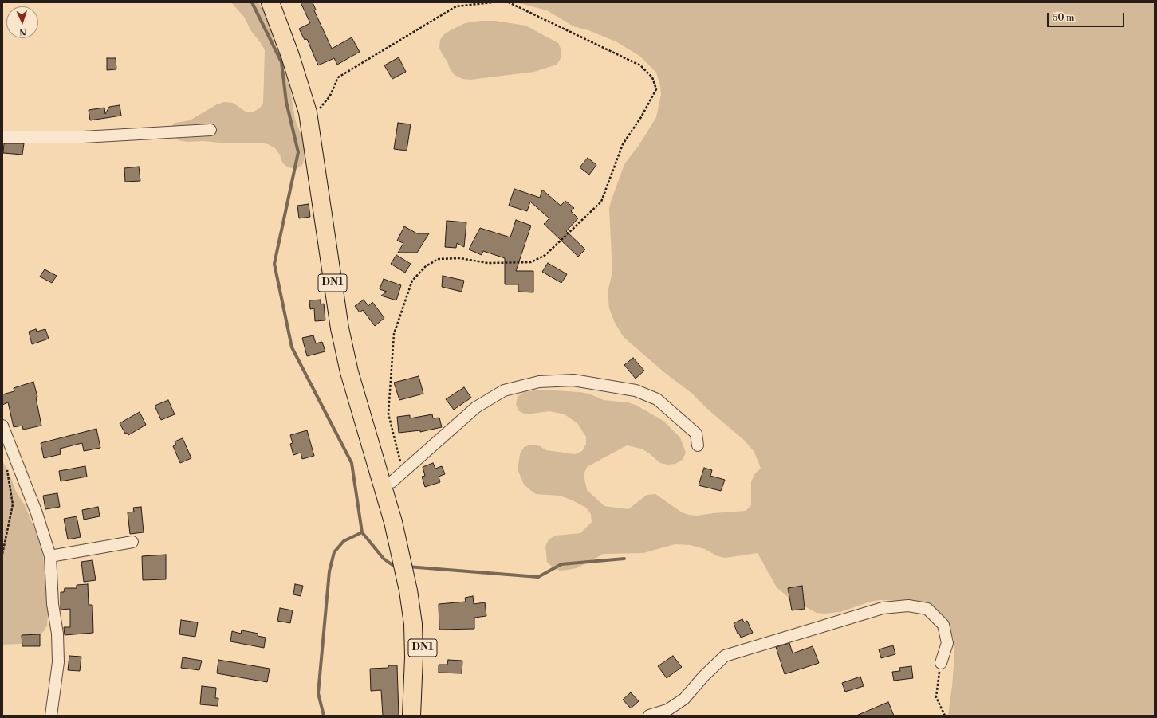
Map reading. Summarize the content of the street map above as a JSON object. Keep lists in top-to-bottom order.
{
  "streets": {
    "main road": ["DN1"]
  },
  "scale_bar": "50 m",
  "north": "bottom"
}
